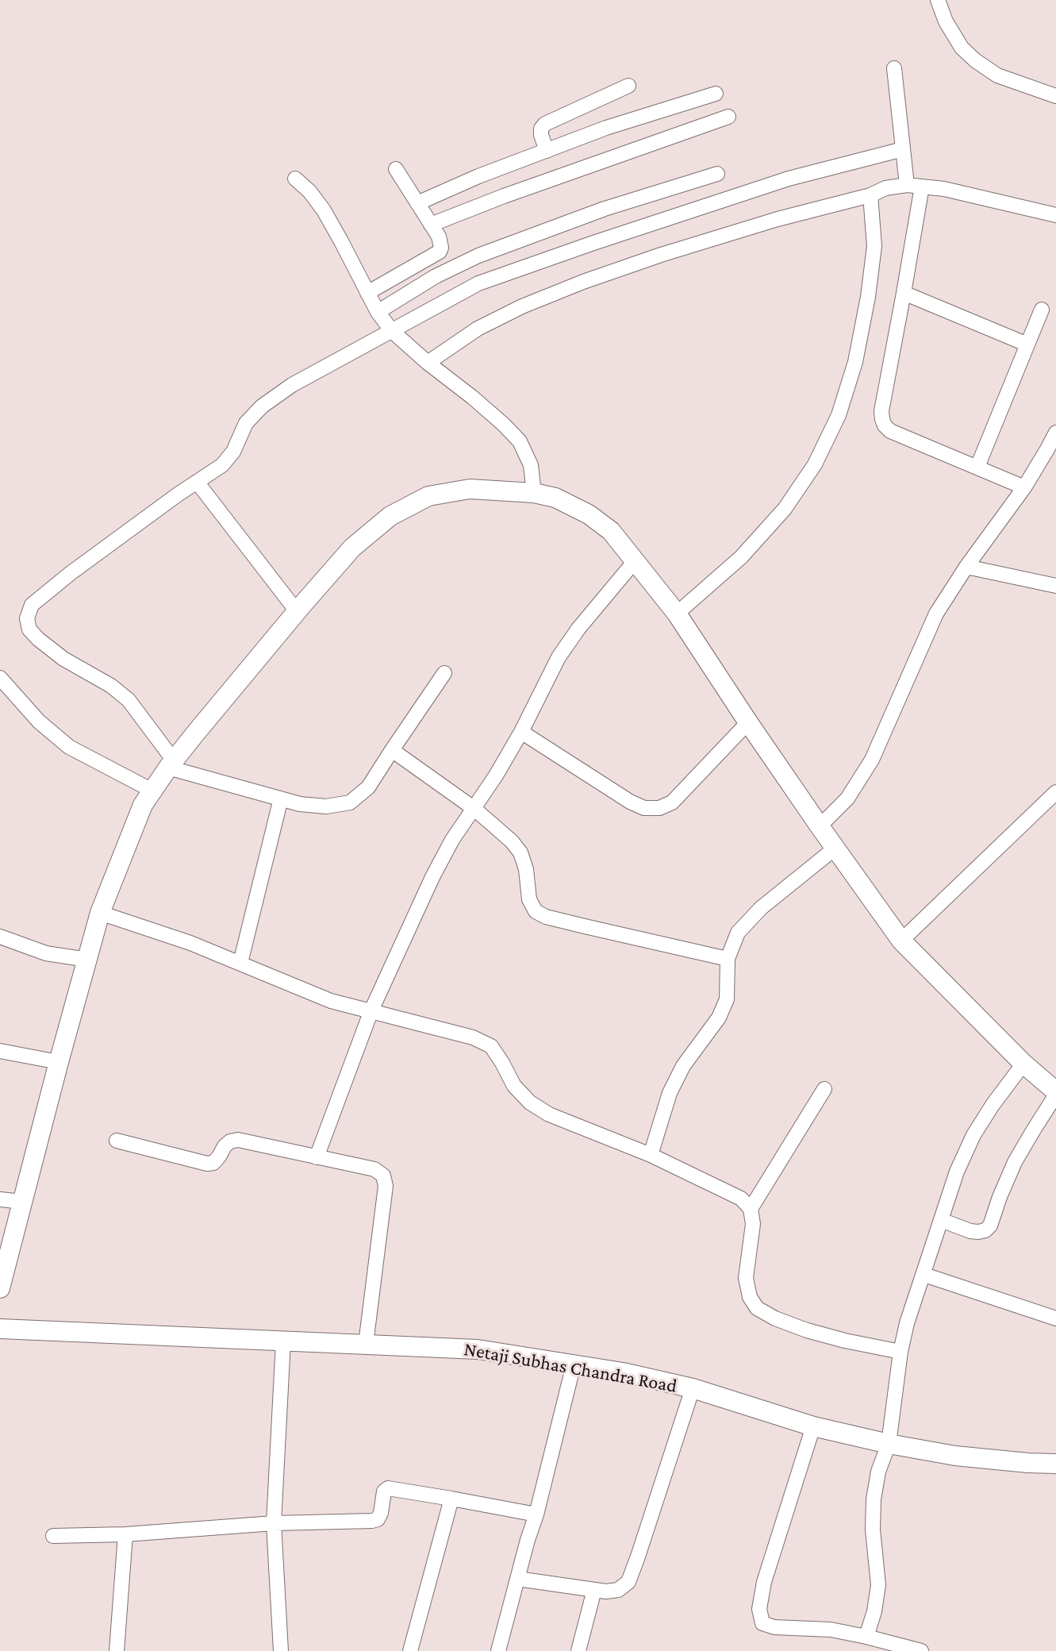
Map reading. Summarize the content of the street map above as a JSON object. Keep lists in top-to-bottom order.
{
  "streets": {
    "street": ["Netaji Subhas Chandra Road"]
  }
}
